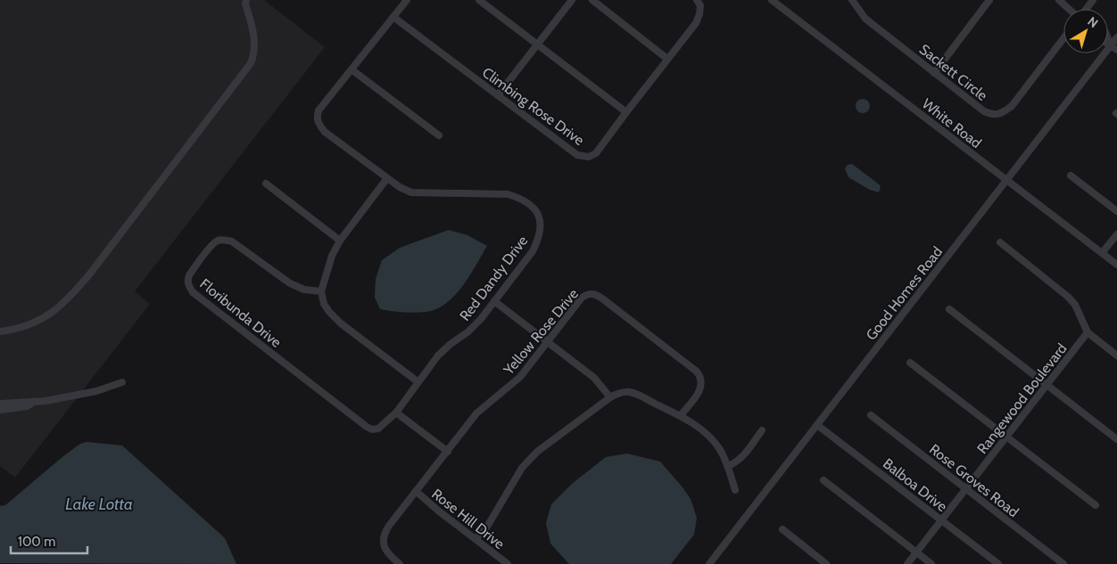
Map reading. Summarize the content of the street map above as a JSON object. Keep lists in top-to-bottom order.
{
  "streets": {
    "street": [
      "Sackett Circle",
      "Climbing Rose Drive",
      "White Road",
      "Red Dandy Drive",
      "Good Homes Road",
      "Floribunda Drive",
      "Yellow Rose Drive",
      "Rangewood Boulevard",
      "Rose Groves Road",
      "Balboa Drive",
      "Rose Hill Drive"
    ]
  },
  "crossings": [
    ["Climbing Rose Drive", "Red Dandy Drive"],
    ["White Road", "Good Homes Road"],
    ["Red Dandy Drive", "Floribunda Drive"],
    ["Good Homes Road", "Balboa Drive"],
    ["Yellow Rose Drive", "Rose Hill Drive"],
    ["Rangewood Boulevard", "Rose Groves Road"],
    ["Rangewood Boulevard", "Balboa Drive"]
  ],
  "water": ["Lake Lotta"],
  "scale_bar": "100 m",
  "north": "top right"
}
